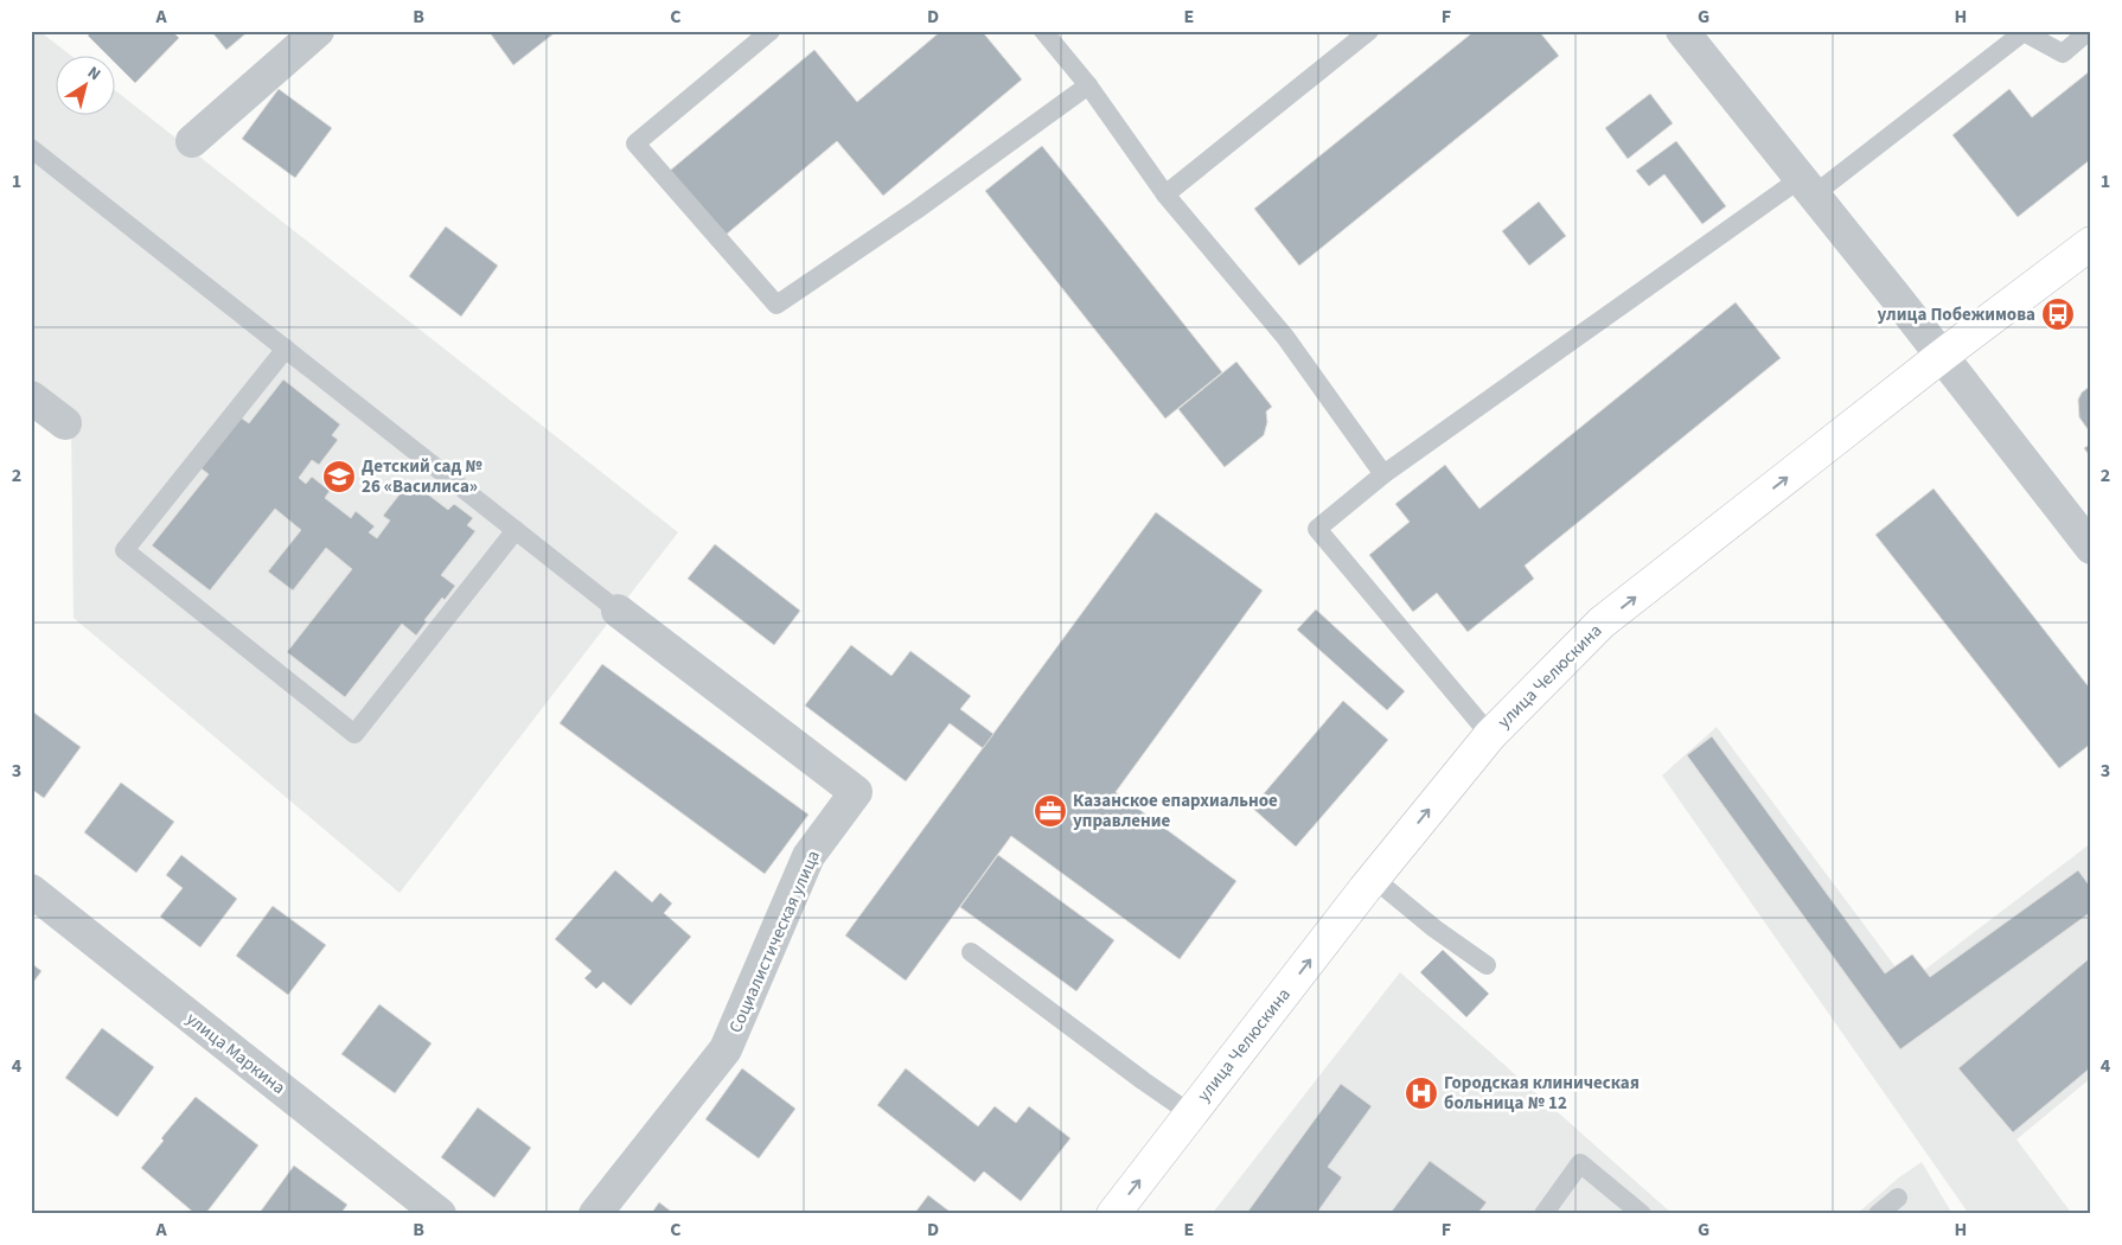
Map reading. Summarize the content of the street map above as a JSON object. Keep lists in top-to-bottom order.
{
  "streets": {
    "main road": ["улица Челюскина"],
    "street": ["Социалистическая улица", "улица Маркина"]
  },
  "one_way": ["улица Челюскина"],
  "places": {
    "bus stop": ["улица Побежимова"],
    "school or university": ["Детский сад № 26 «Василиса»"],
    "office": ["Казанское епархиальное управление"],
    "hospital": ["Городская клиническая больница № 12"]
  },
  "north": "top right",
  "grid": {
    "columns": [
      "A",
      "B",
      "C",
      "D",
      "E",
      "F",
      "G",
      "H"
    ],
    "rows": [
      "1",
      "2",
      "3",
      "4"
    ]
  }
}
